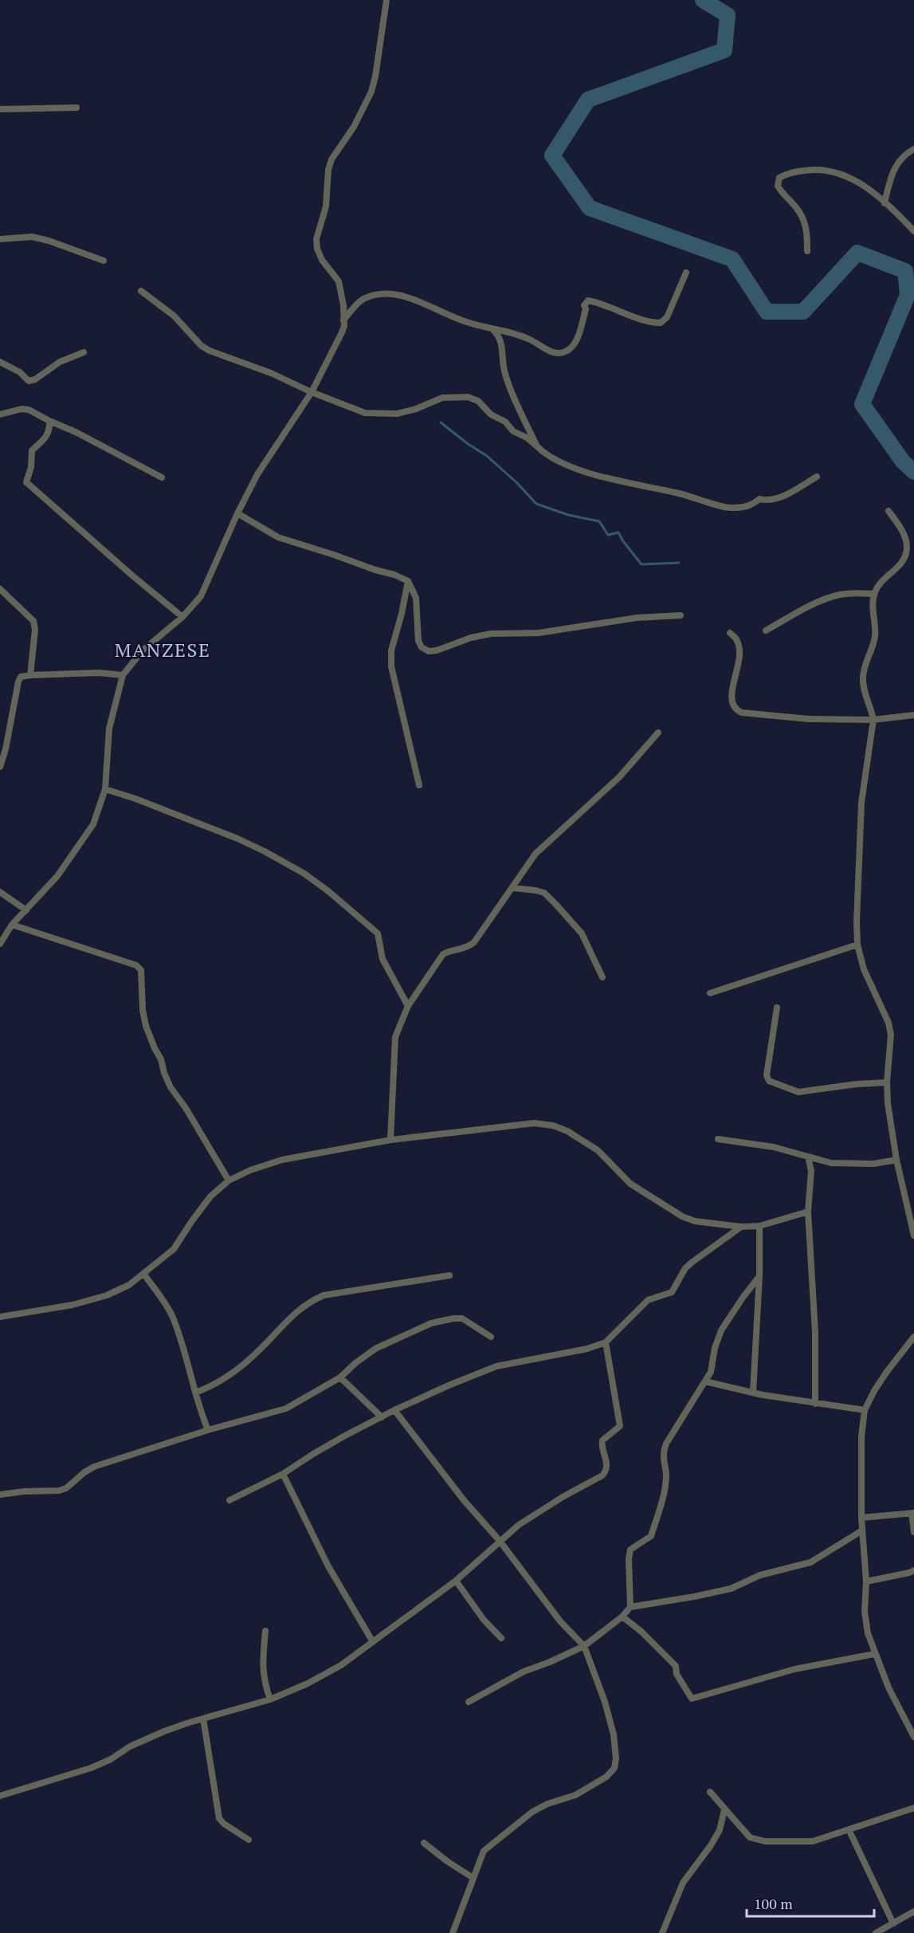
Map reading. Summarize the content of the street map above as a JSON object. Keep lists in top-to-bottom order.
{
  "districts": ["MANZESE"],
  "scale_bar": "100 m"
}
